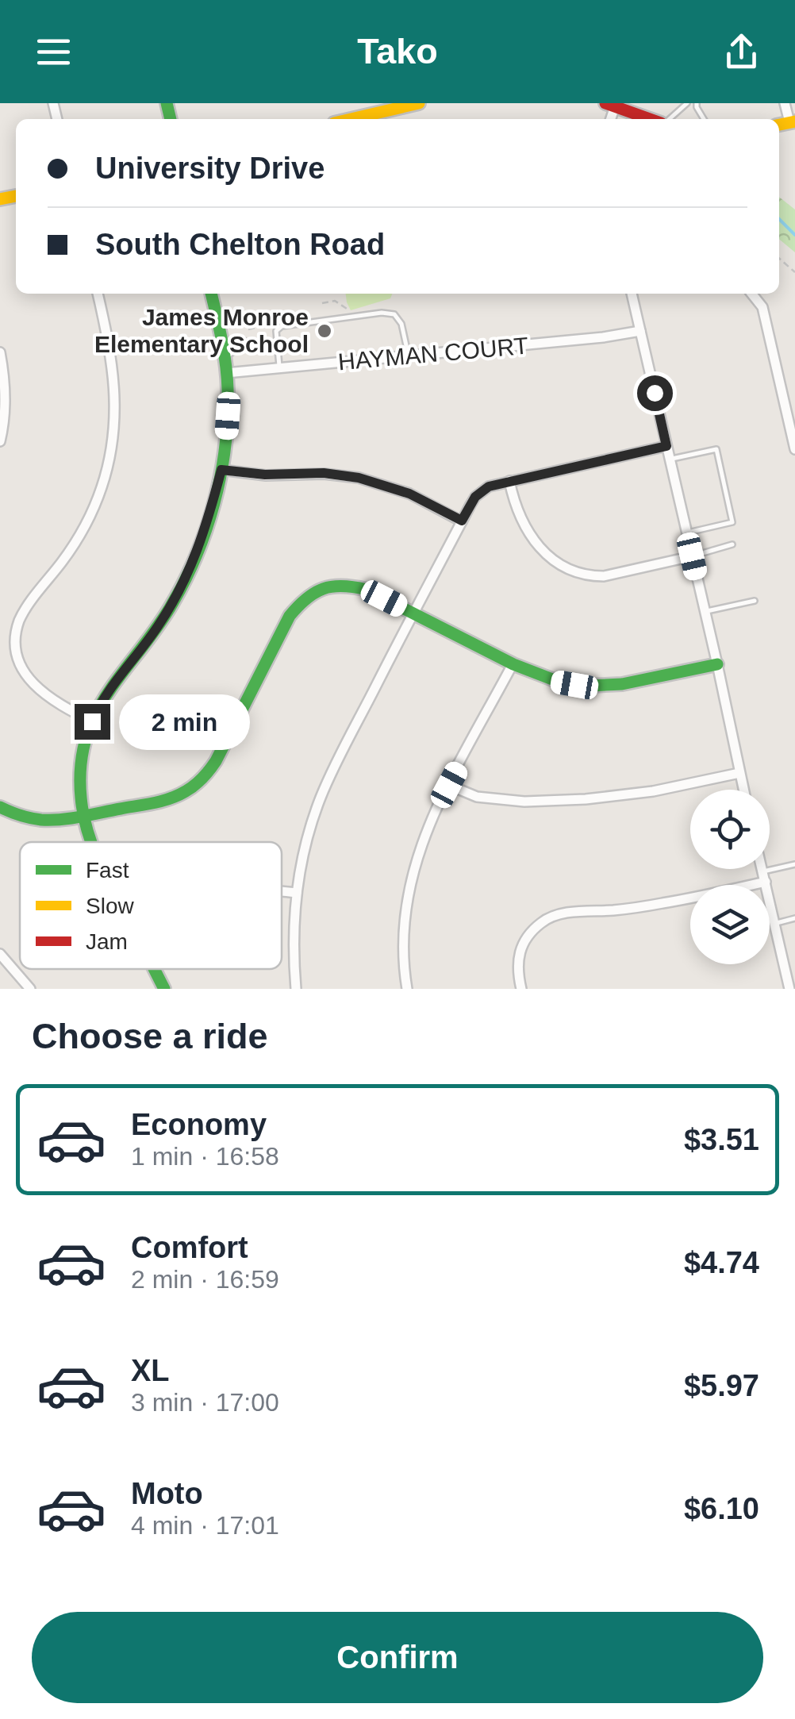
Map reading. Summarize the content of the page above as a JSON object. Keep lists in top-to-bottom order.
{
  "streets": {
    "street": ["HAYMAN COURT"]
  },
  "places": ["James Monroe Elementary School"],
  "legend": ["Fast", "Slow", "Jam"],
  "page": {
    "header": "Tako",
    "banner": ["University Drive", "South Chelton Road"],
    "bubble": "2 min",
    "heading": "Choose a ride",
    "list": [
      {
        "name": "Economy",
        "note": "1 min · 16:58",
        "value": "$3.51"
      },
      {
        "name": "Comfort",
        "note": "2 min · 16:59",
        "value": "$4.74"
      },
      {
        "name": "XL",
        "note": "3 min · 17:00",
        "value": "$5.97"
      },
      {
        "name": "Moto",
        "note": "4 min · 17:01",
        "value": "$6.10"
      }
    ],
    "buttons": "Confirm"
  }
}
